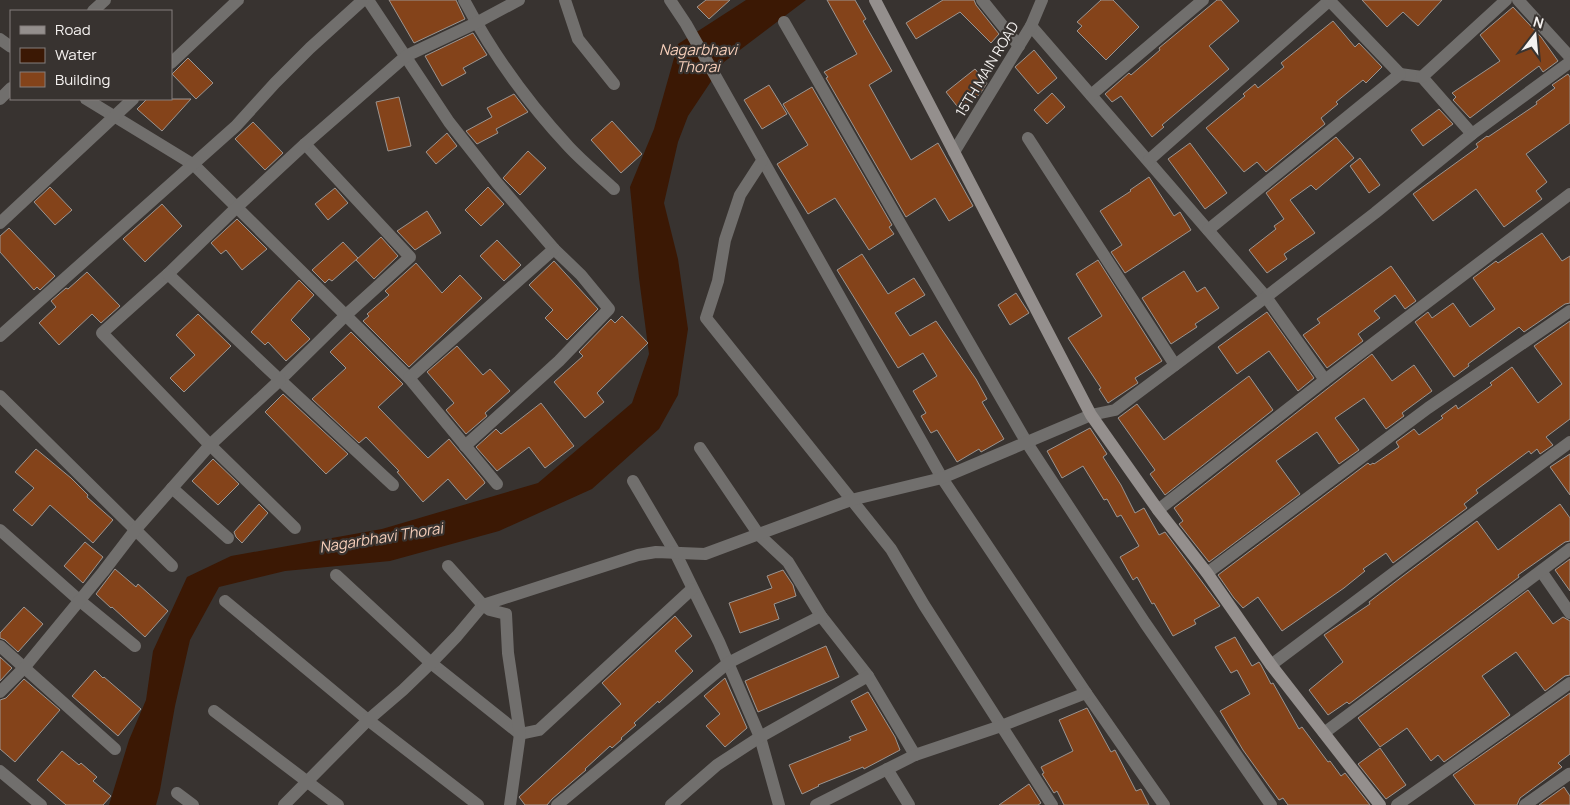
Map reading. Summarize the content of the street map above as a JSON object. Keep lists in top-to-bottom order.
{
  "streets": {
    "street": ["15TH MAIN ROAD"]
  },
  "water": ["Nagarbhavi Thorai"],
  "legend": ["Road", "Water", "Building"],
  "north": "top"
}
